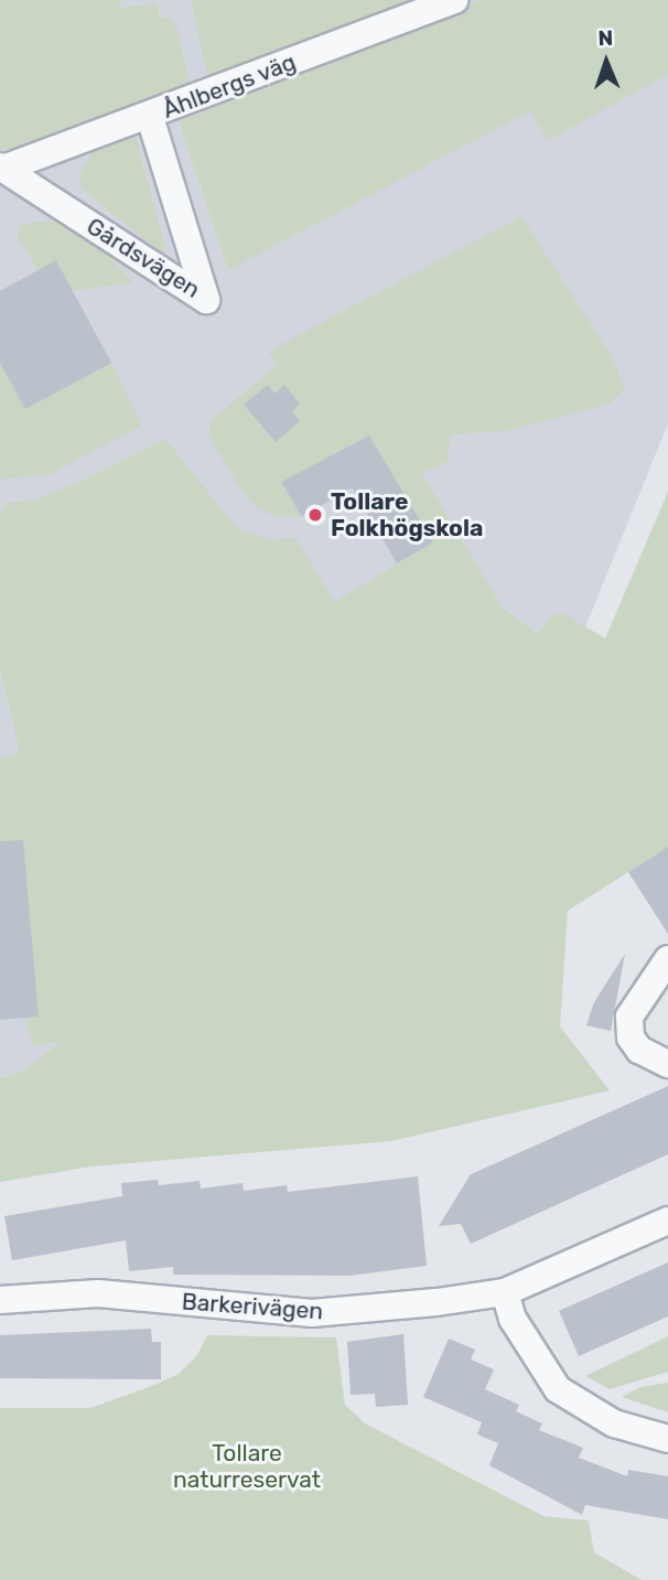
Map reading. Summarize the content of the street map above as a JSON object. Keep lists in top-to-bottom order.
{
  "streets": {
    "street": ["Åhlbergs väg", "Gårdsvägen", "Barkerivägen"]
  },
  "crossings": [
    ["Åhlbergs väg", "Gårdsvägen"]
  ],
  "parks": ["Tollare naturreservat"],
  "places": ["Tollare Folkhögskola"],
  "north": "top"
}
